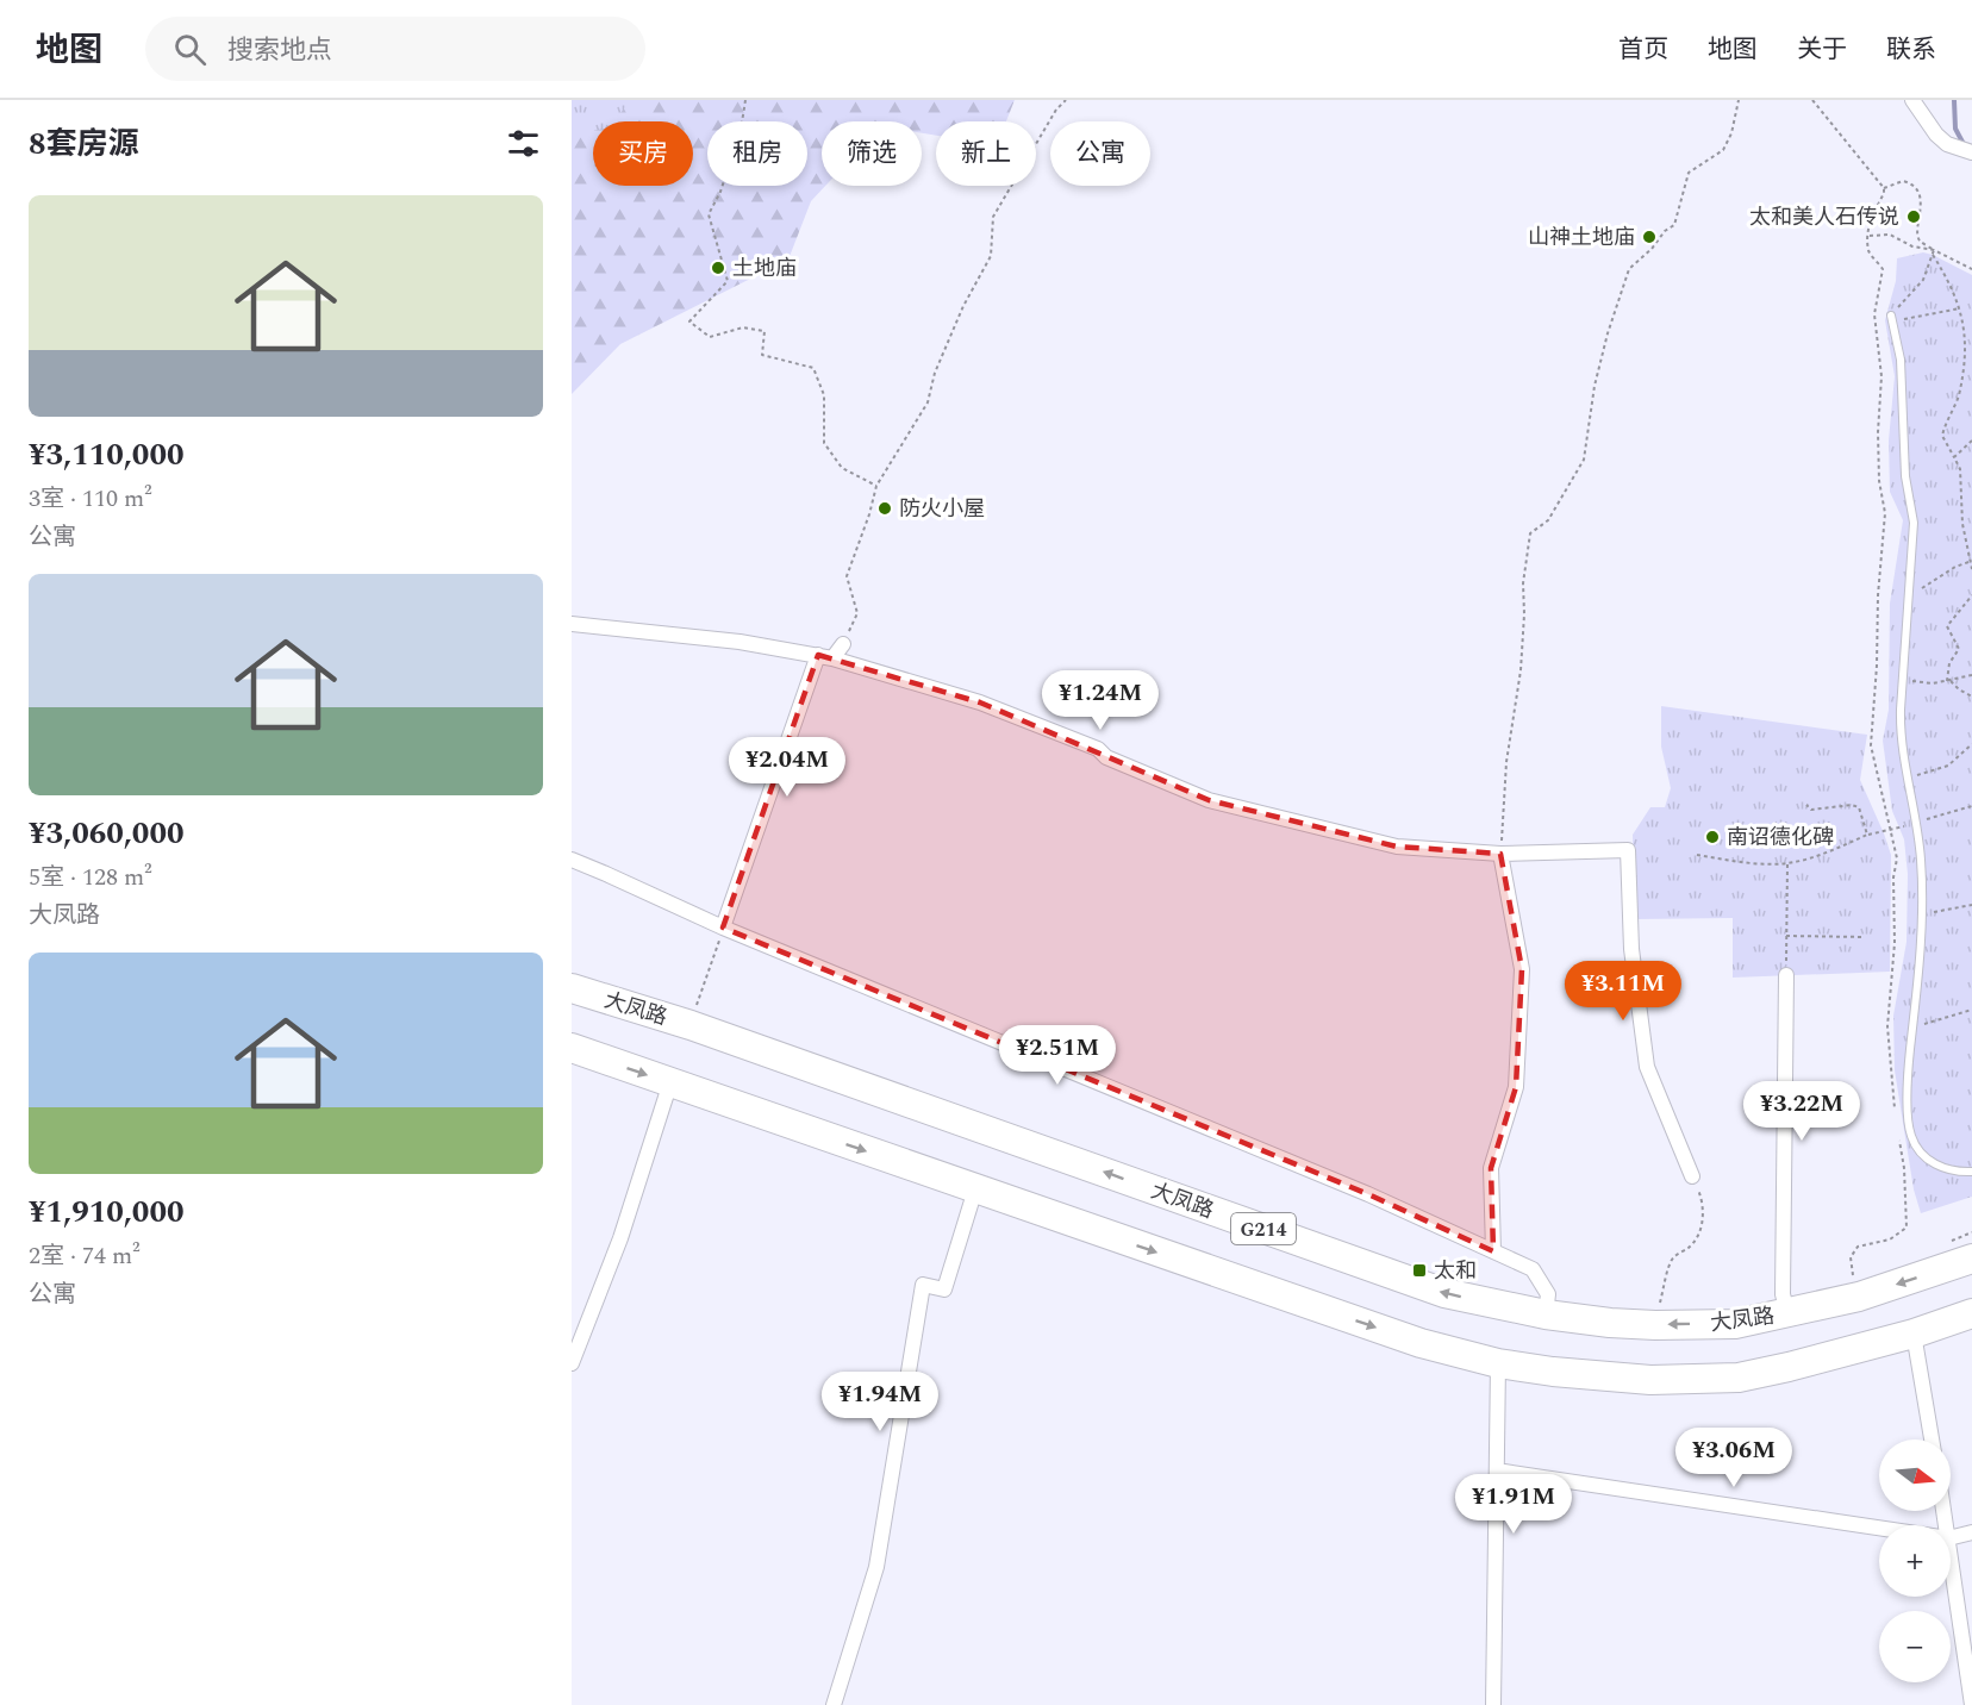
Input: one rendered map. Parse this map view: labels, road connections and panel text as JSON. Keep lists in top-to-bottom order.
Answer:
{
  "streets": {
    "highway": ["大凤路", "G214"]
  },
  "places": {
    "other": [
      "太和美人石传说",
      "山神土地庙",
      "土地庙",
      "防火小屋",
      "南诏德化碑"
    ],
    "transit": ["太和"]
  },
  "north": "right",
  "page": {
    "header": "地图",
    "search": "搜索地点",
    "nav": [
      "首页",
      "地图",
      "关于",
      "联系"
    ],
    "heading": "8套房源",
    "chip": [
      "买房",
      "租房",
      "筛选",
      "新上",
      "公寓"
    ],
    "list": [
      {
        "name": "¥3,110,000",
        "note": "3室 · 110 m² · 公寓"
      },
      {
        "name": "¥3,060,000",
        "note": "5室 · 128 m² · 大凤路"
      },
      {
        "name": "¥1,910,000",
        "note": "2室 · 74 m² · 公寓"
      }
    ],
    "price": [
      "¥1.24M",
      "¥2.04M",
      "¥3.11M",
      "¥2.51M",
      "¥3.22M",
      "¥1.94M",
      "¥3.06M",
      "¥1.91M"
    ],
    "map_buttons": ["+", "−"]
  }
}
